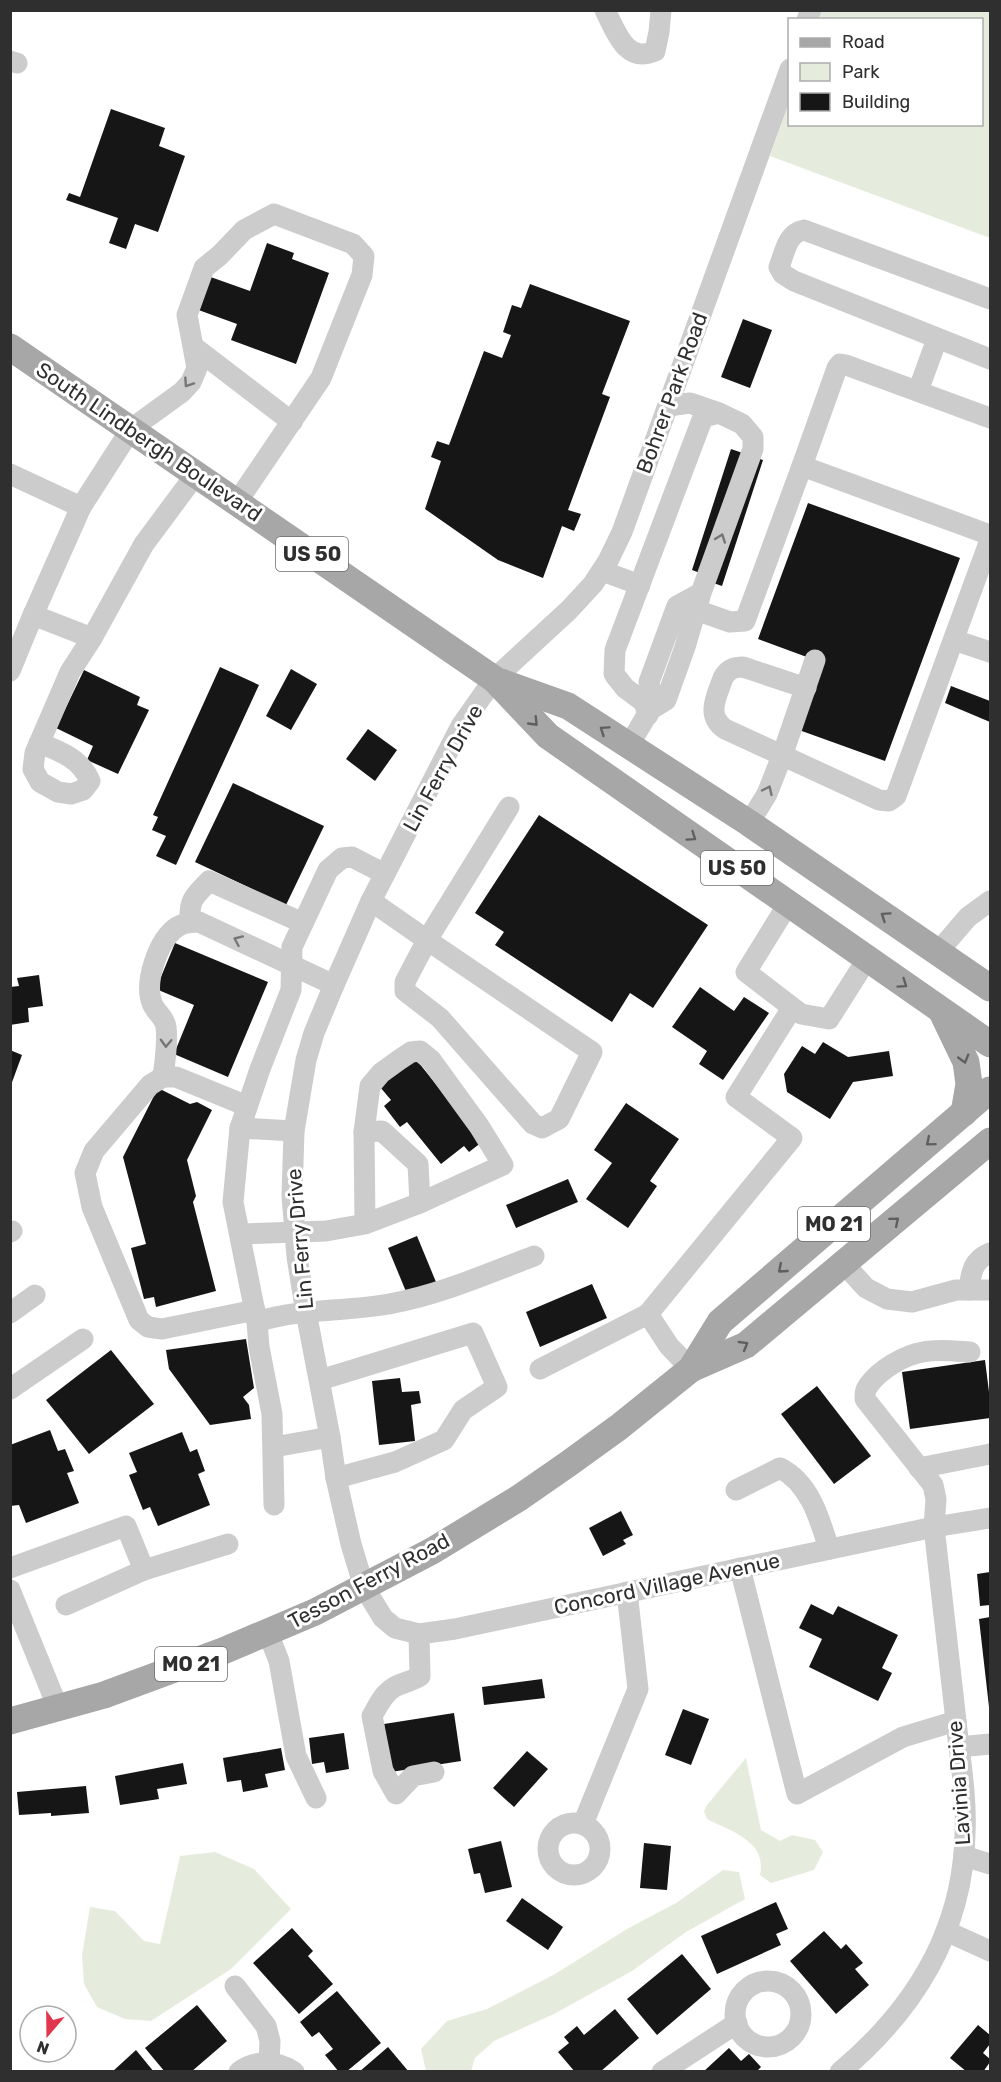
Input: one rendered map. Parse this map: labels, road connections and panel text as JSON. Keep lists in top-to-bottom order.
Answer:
{
  "streets": {
    "main road": [
      "South Lindbergh Boulevard",
      "US 50",
      "MO 21",
      "Tesson Ferry Road"
    ],
    "street": [
      "Bohrer Park Road",
      "Lin Ferry Drive",
      "Concord Village Avenue",
      "Lavinia Drive"
    ]
  },
  "crossings": [
    ["Bohrer Park Road", "South Lindbergh Boulevard"],
    ["Bohrer Park Road", "Lin Ferry Drive"],
    ["South Lindbergh Boulevard", "Lin Ferry Drive"],
    ["Lin Ferry Drive", "Tesson Ferry Road"],
    ["Lin Ferry Drive", "Concord Village Avenue"],
    ["Tesson Ferry Road", "Concord Village Avenue"],
    ["Concord Village Avenue", "Lavinia Drive"]
  ],
  "legend": ["Road", "Park", "Building"],
  "north": "bottom"
}
